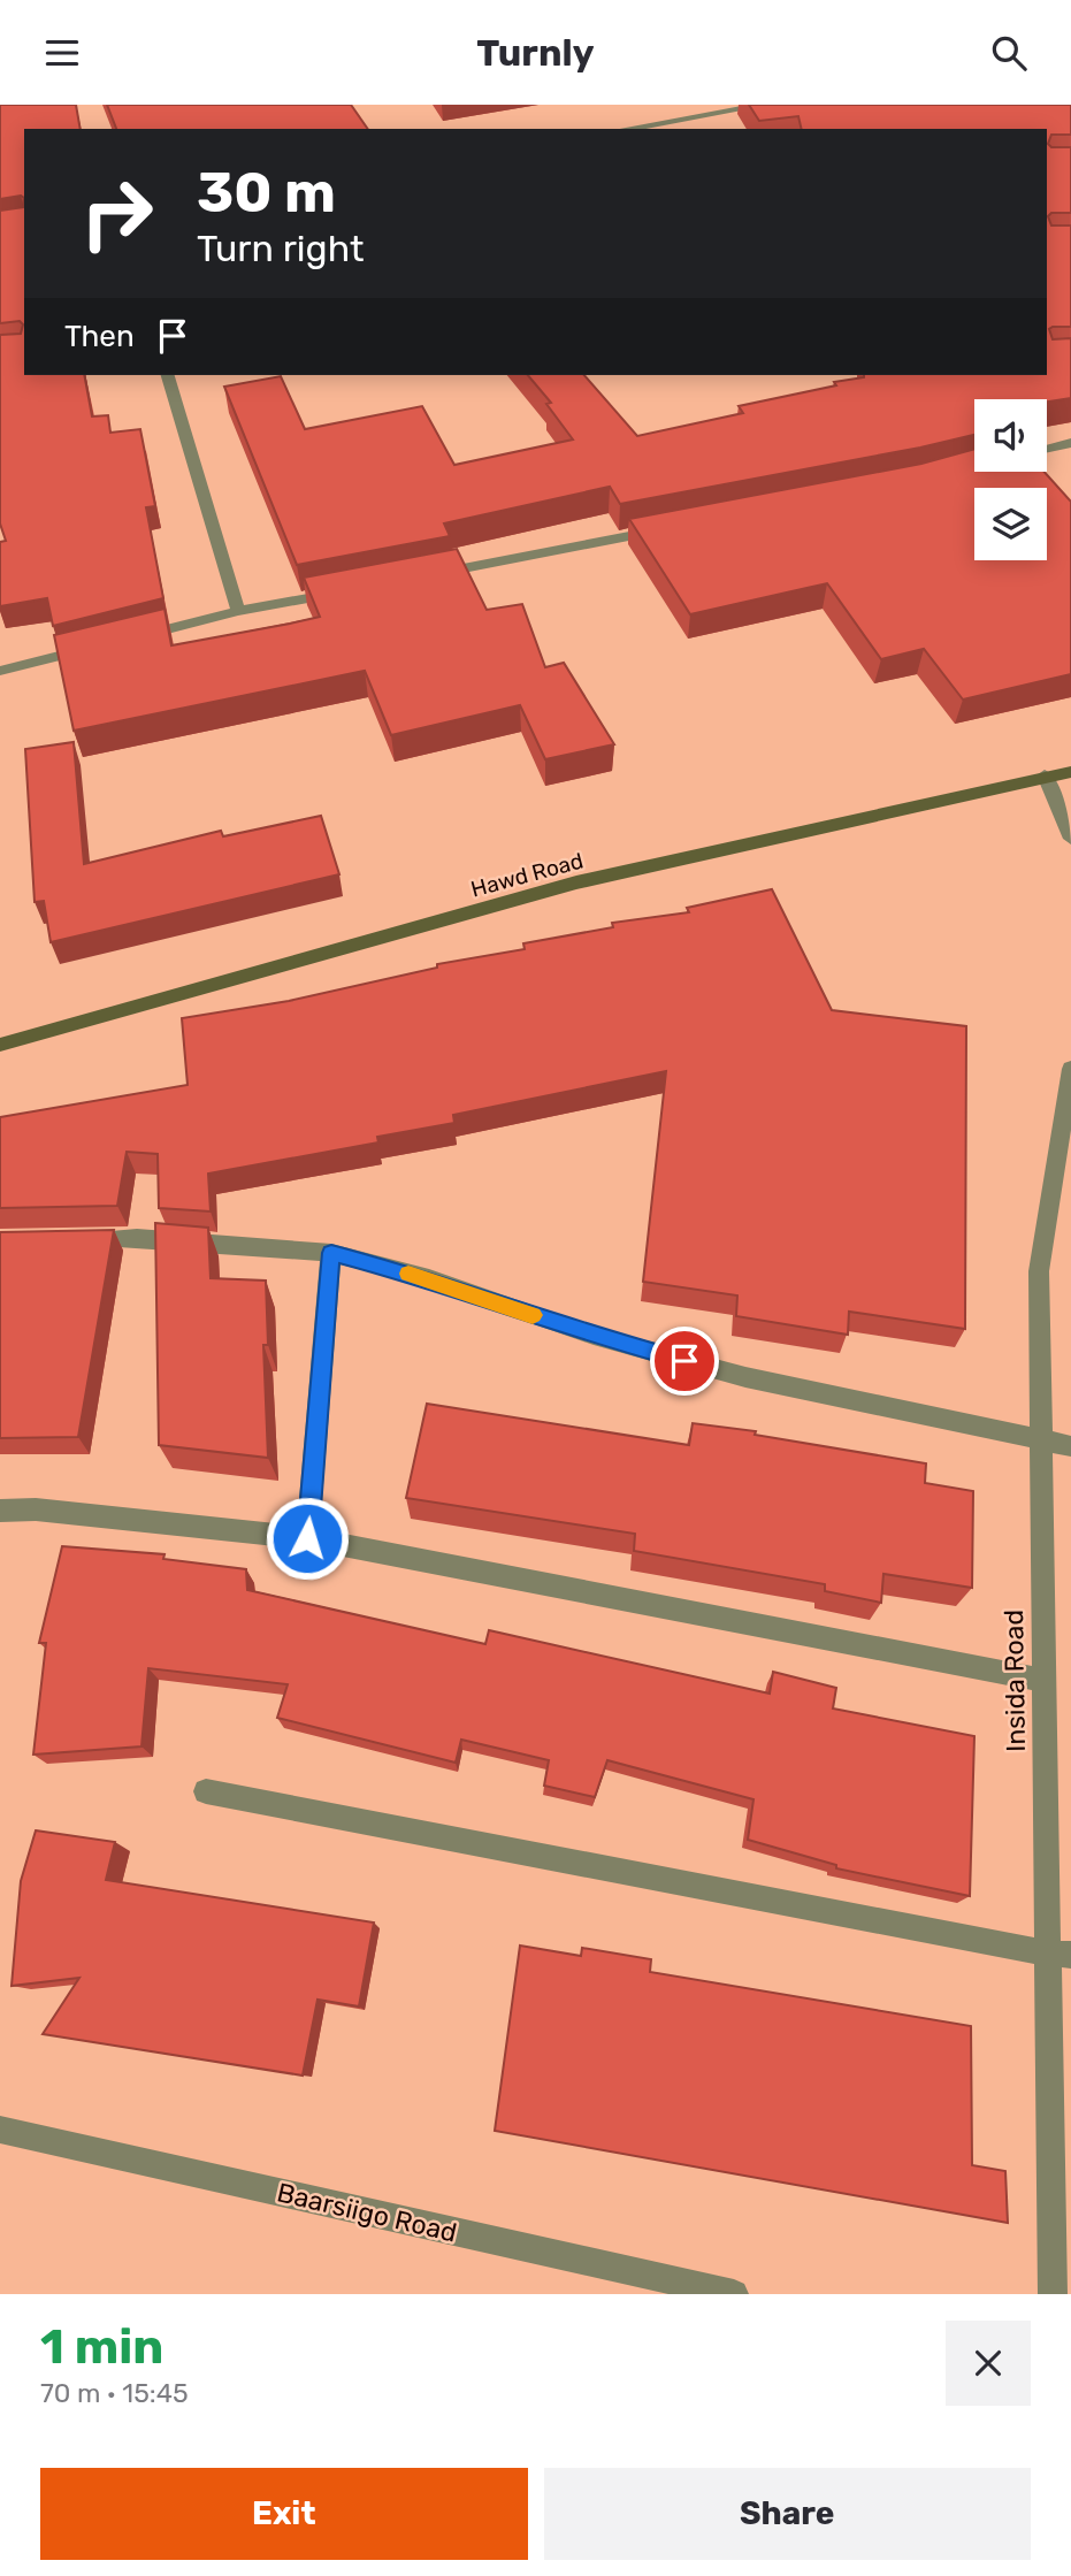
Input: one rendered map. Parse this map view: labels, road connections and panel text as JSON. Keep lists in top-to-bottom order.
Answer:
{
  "streets": {
    "main road": ["Hawd Road"],
    "street": ["Insida Road", "Baarsiigo Road"]
  },
  "page": {
    "header": "Turnly",
    "turn": ["30 m", "Turn right"],
    "then": "Then",
    "heading": ["1 min", "70 m · 15:45"],
    "buttons": ["Exit", "Share"]
  }
}
